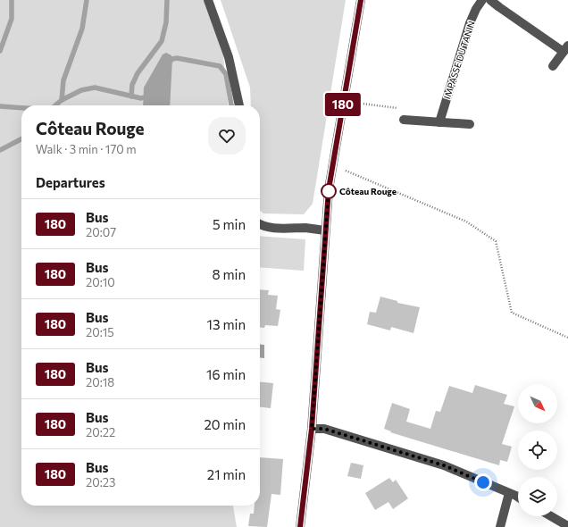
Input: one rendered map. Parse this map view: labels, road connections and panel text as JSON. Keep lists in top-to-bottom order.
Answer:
{
  "streets": {
    "street": ["IMPASSE DU TANIN"]
  },
  "places": ["Côteau Rouge"],
  "lines": ["bus line 180"],
  "north": "bottom right",
  "page": {
    "on_map": "180",
    "heading": [
      ["Côteau Rouge", "Walk · 3 min · 170 m"],
      "Departures"
    ],
    "list": [
      {
        "mark": "180",
        "name": "Bus",
        "note": "20:07",
        "value": "5 min"
      },
      {
        "mark": "180",
        "name": "Bus",
        "note": "20:10",
        "value": "8 min"
      },
      {
        "mark": "180",
        "name": "Bus",
        "note": "20:15",
        "value": "13 min"
      },
      {
        "mark": "180",
        "name": "Bus",
        "note": "20:18",
        "value": "16 min"
      },
      {
        "mark": "180",
        "name": "Bus",
        "note": "20:22",
        "value": "20 min"
      },
      {
        "mark": "180",
        "name": "Bus",
        "note": "20:23",
        "value": "21 min"
      }
    ]
  }
}
